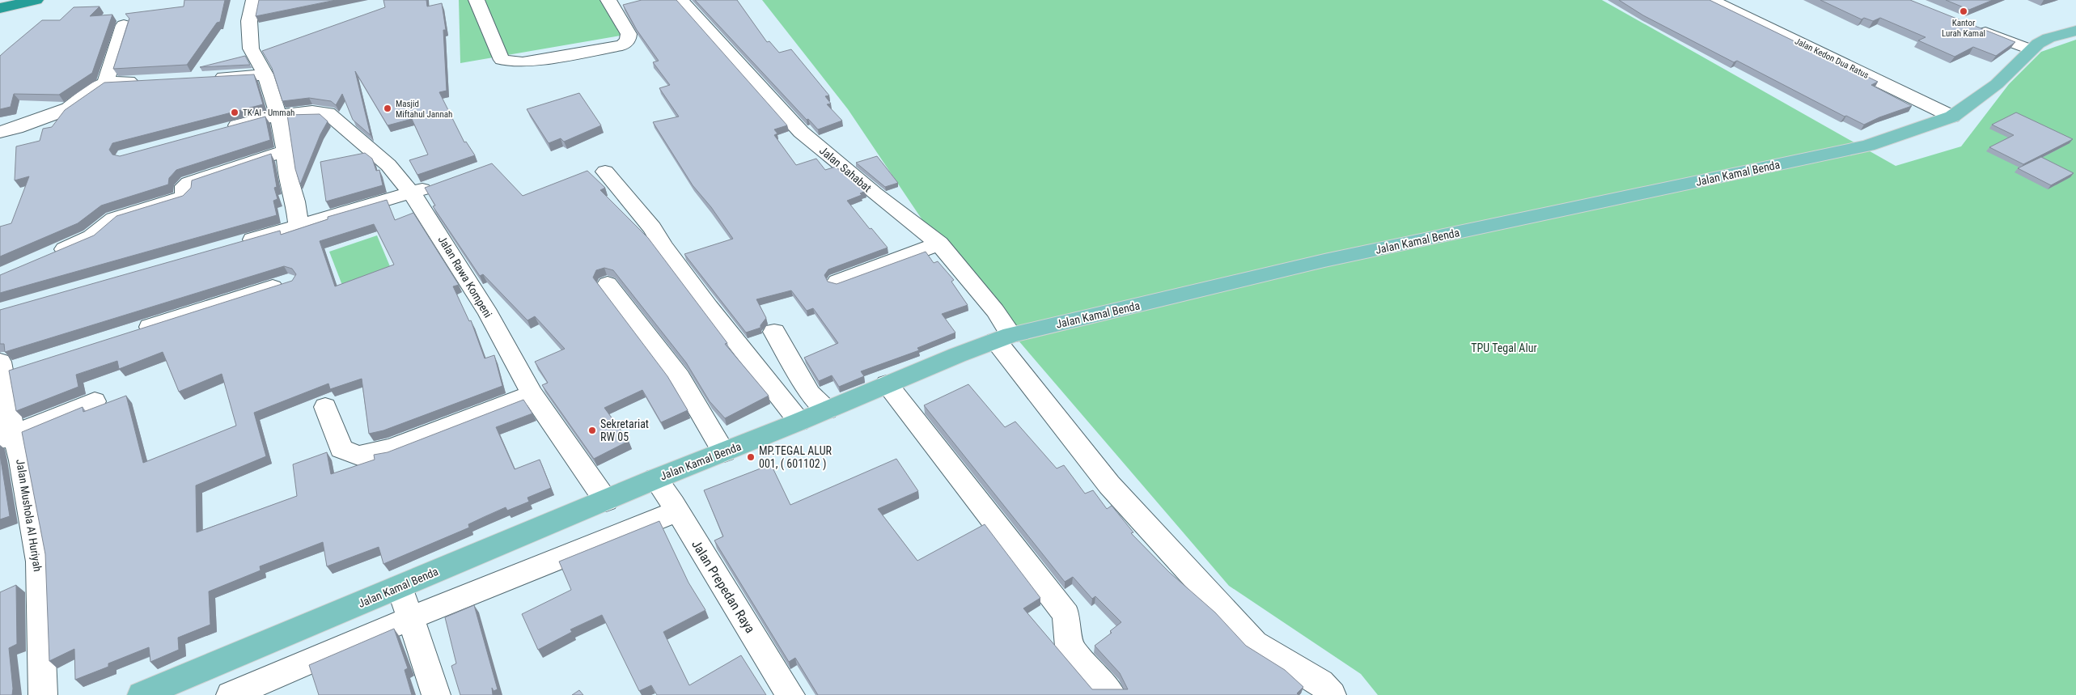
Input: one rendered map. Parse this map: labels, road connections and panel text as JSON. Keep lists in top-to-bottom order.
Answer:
{
  "streets": {
    "main road": ["Jalan Kamal Benda"],
    "street": [
      "Jalan Kedon Dua Ratus",
      "Jalan Sahabat",
      "Jalan Rawa Kompeni",
      "Jalan Mushola Al Huriyah",
      "Jalan Prepedan Raya"
    ]
  },
  "crossings": [
    ["Jalan Kedon Dua Ratus", "Jalan Kamal Benda"],
    ["Jalan Sahabat", "Jalan Kamal Benda"],
    ["Jalan Kamal Benda", "Jalan Rawa Kompeni"],
    ["Jalan Kamal Benda", "Jalan Prepedan Raya"]
  ],
  "parks": ["TPU Tegal Alur"],
  "places": [
    "Kantor Lurah Kamal",
    "Masjid Miftahul Jannah",
    "TK Al - Ummah",
    "Sekretariat RW 05",
    "MP.TEGAL ALUR 001, ( 601102 )"
  ]
}
